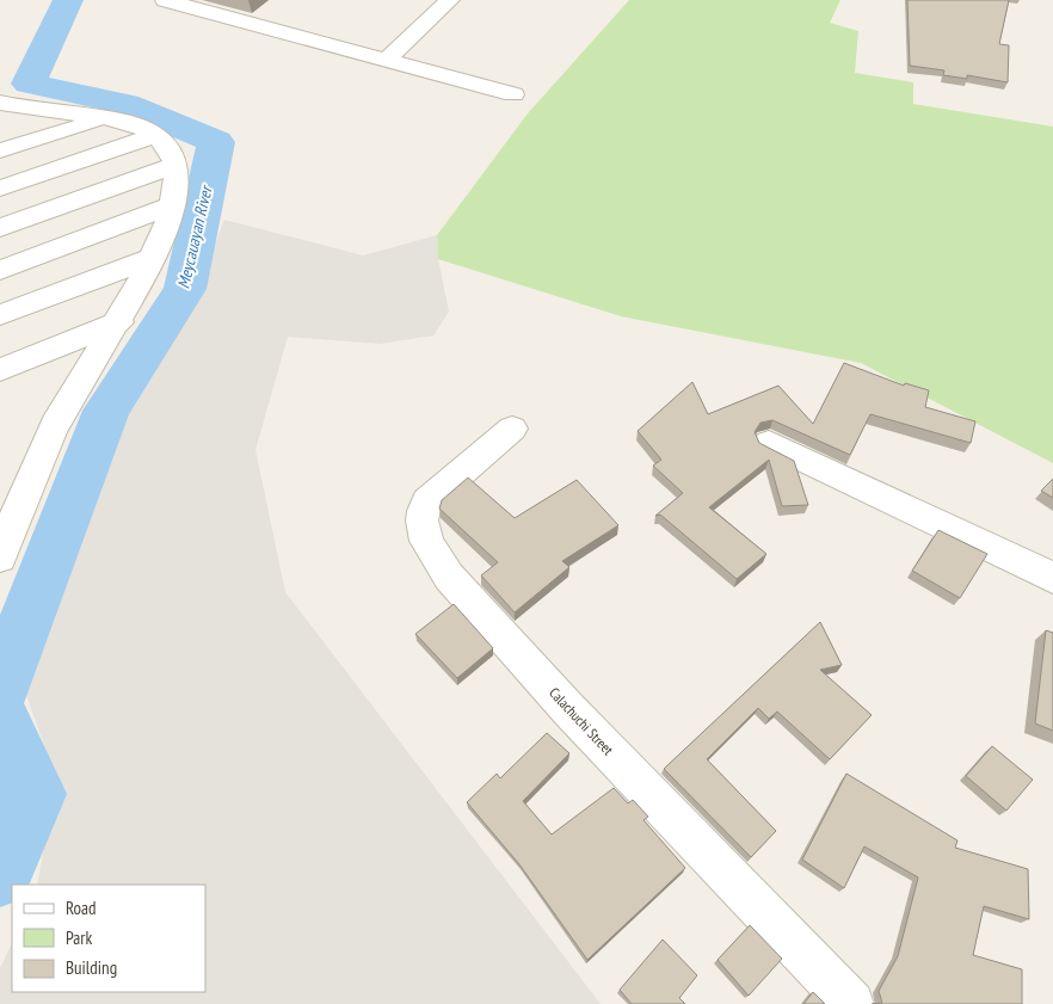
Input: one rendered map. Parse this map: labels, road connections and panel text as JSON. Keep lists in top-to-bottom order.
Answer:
{
  "streets": {
    "street": ["Calachuchi Street"]
  },
  "water": ["Meycauayan River"],
  "legend": ["Road", "Park", "Building"]
}
